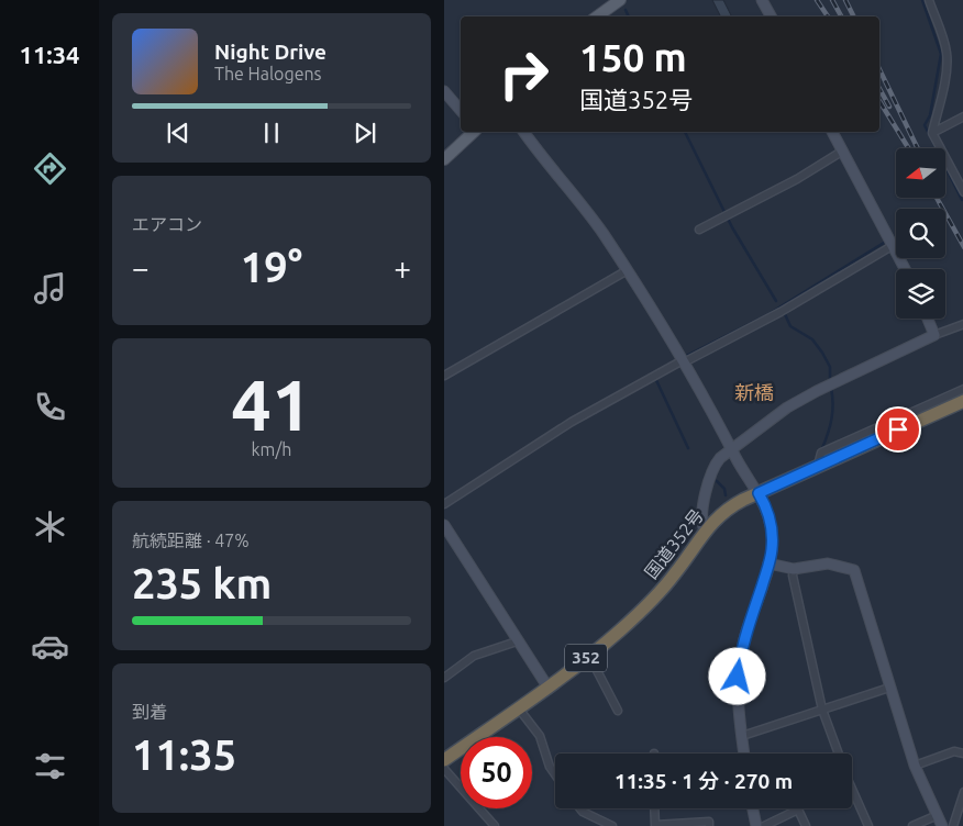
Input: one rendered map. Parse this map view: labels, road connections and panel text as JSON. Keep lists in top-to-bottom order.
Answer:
{
  "streets": {
    "highway": ["国道352号", "352"]
  },
  "districts": ["新橋"],
  "north": "left",
  "page": {
    "tabs": "11:34",
    "turn": ["150 m", "国道352号"],
    "song": ["Night Drive", "The Halogens"],
    "tile": [
      "エアコン",
      ["41", "km/h"],
      ["航続距離 · 47%", "235 km"],
      ["到着", "11:35"]
    ],
    "heat": ["−", "19°", "+"],
    "limit": "50",
    "trip": "11:35 · 1 分 · 270 m"
  }
}
